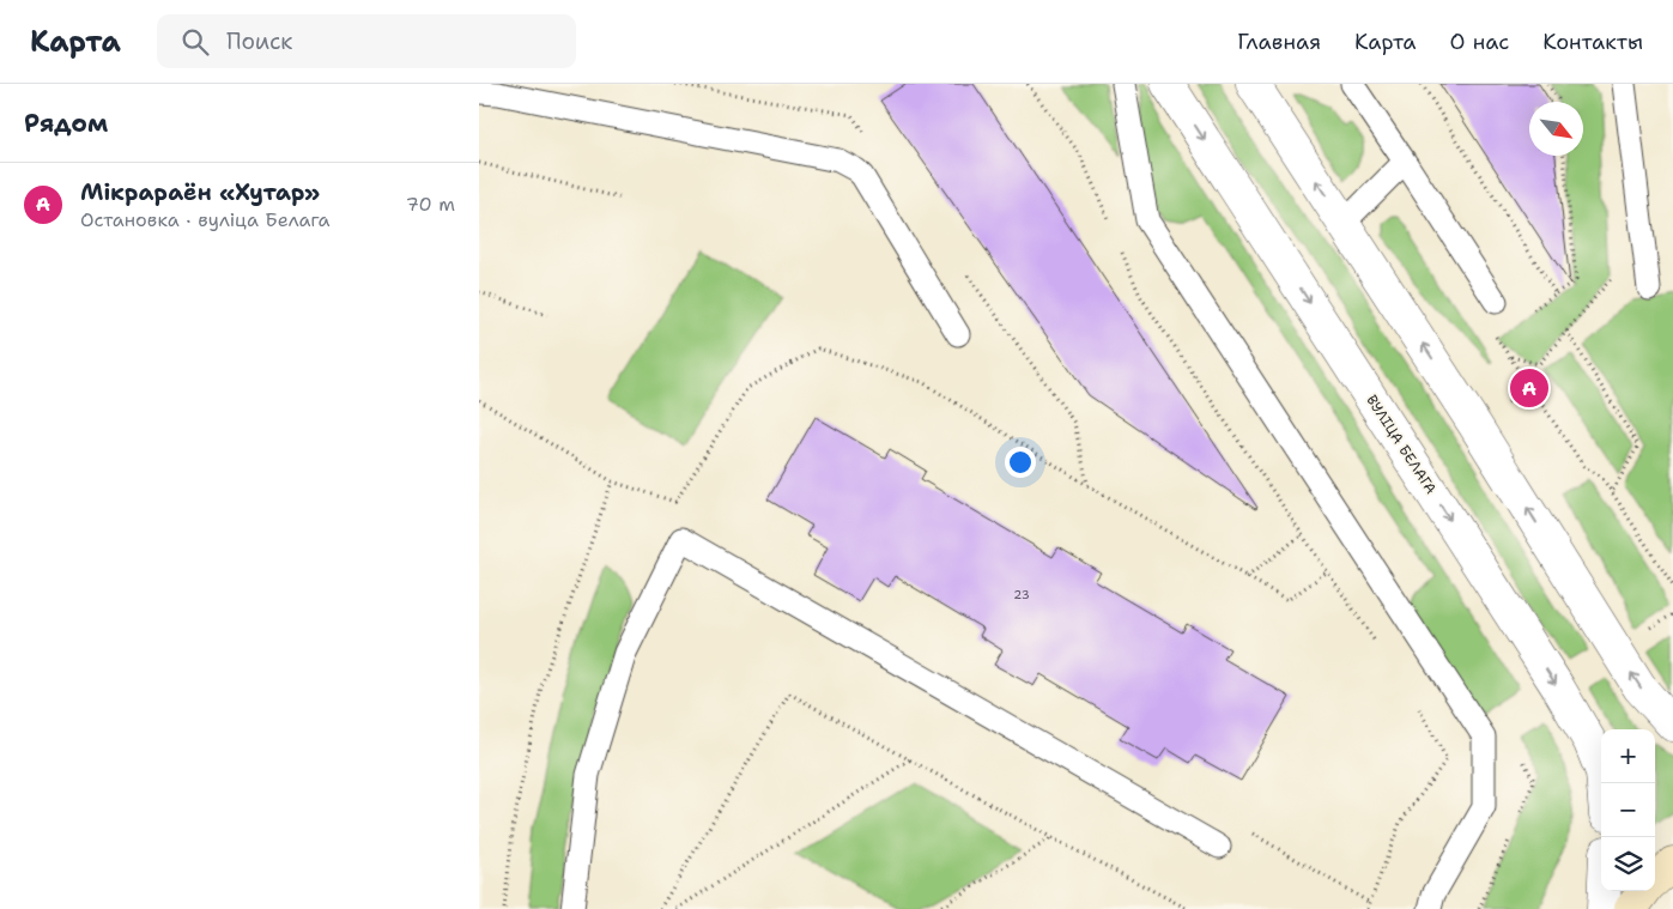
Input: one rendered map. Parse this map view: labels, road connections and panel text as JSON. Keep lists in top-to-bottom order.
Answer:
{
  "streets": {
    "street": ["ВУЛІЦА БЕЛАГА"]
  },
  "house_numbers": ["23"],
  "north": "bottom right",
  "page": {
    "header": "Карта",
    "search": "Поиск",
    "nav": [
      "Главная",
      "Карта",
      "О нас",
      "Контакты"
    ],
    "heading": "Рядом",
    "list": [
      {
        "mark": "A",
        "name": "Мікрараён «Хутар»",
        "note": "Остановка · вуліца Белага",
        "value": "70 m"
      }
    ],
    "pins": "A",
    "map_buttons": ["+", "−"]
  }
}
